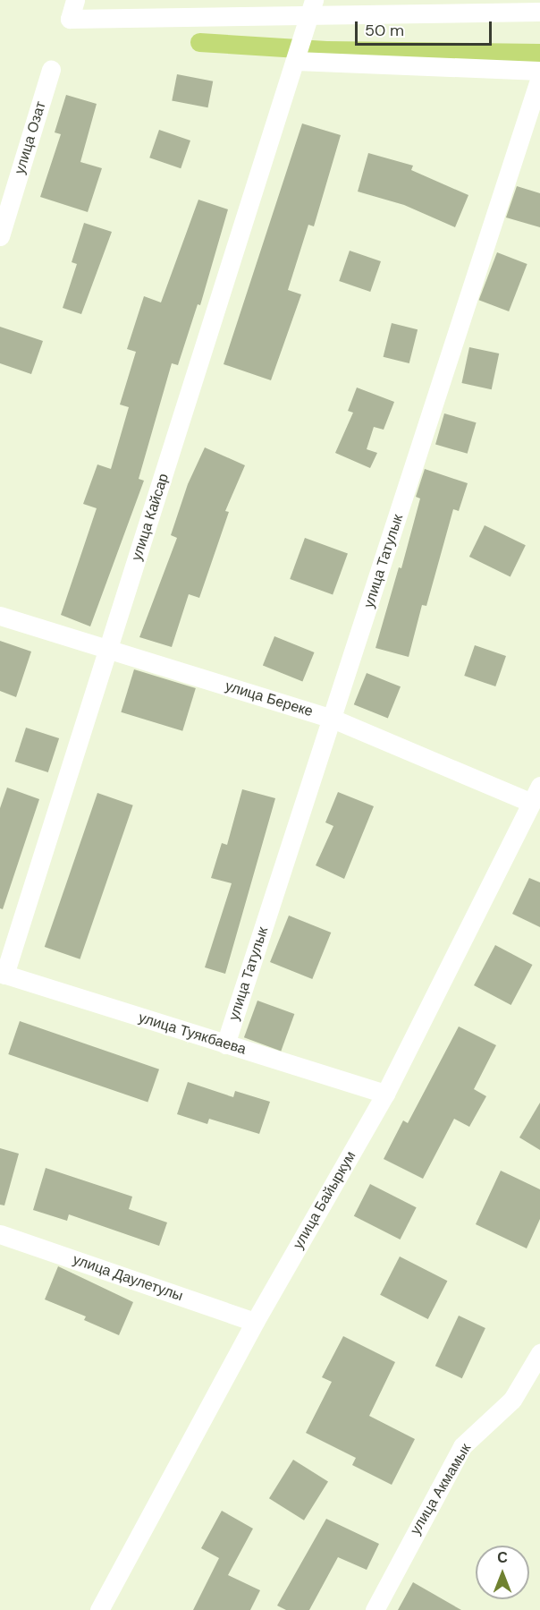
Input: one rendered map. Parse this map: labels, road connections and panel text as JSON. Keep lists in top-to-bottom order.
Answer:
{
  "streets": {
    "street": [
      "улица Озат",
      "улица Кайсар",
      "улица Татулык",
      "улица Береке",
      "улица Туякбаева",
      "улица Байыркум",
      "улица Даулетулы",
      "улица Акмамык"
    ]
  },
  "crossings": [
    ["улица Кайсар", "улица Береке"],
    ["улица Кайсар", "улица Туякбаева"],
    ["улица Татулык", "улица Береке"],
    ["улица Татулык", "улица Туякбаева"],
    ["улица Береке", "улица Байыркум"],
    ["улица Туякбаева", "улица Байыркум"],
    ["улица Байыркум", "улица Даулетулы"]
  ],
  "scale_bar": "50 m",
  "north": "top"
}
